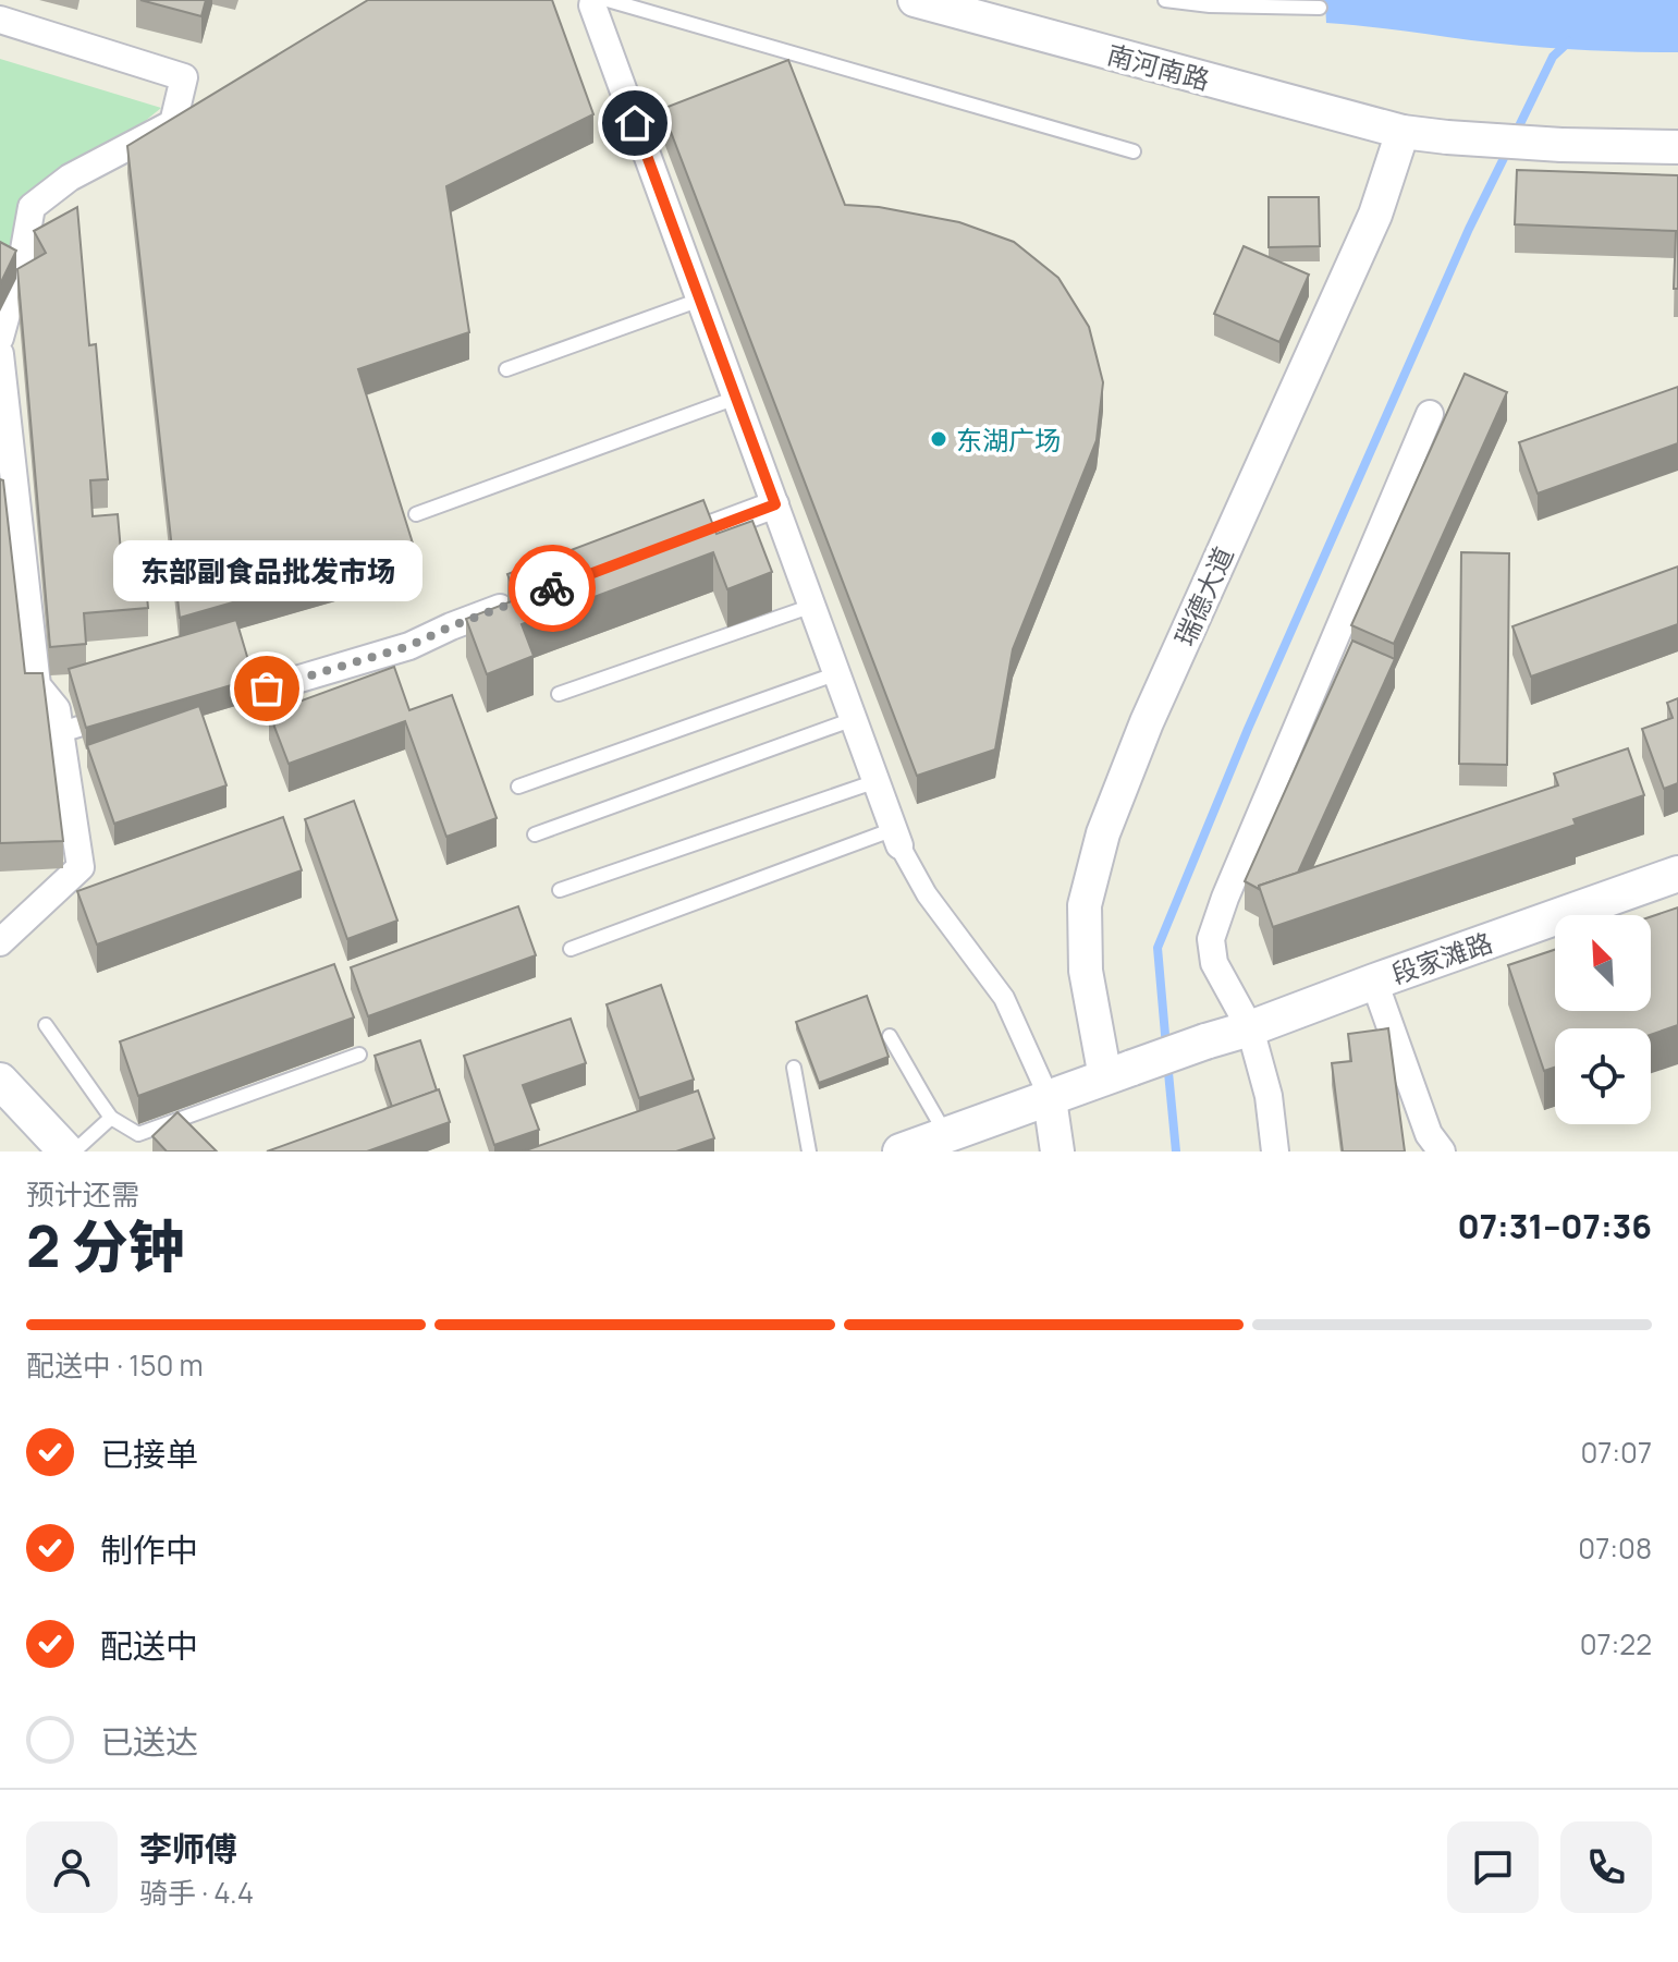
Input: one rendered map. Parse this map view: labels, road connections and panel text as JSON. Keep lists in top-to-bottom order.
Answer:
{
  "streets": {
    "main road": ["段家滩路"],
    "street": ["南河南路", "瑞德大道"]
  },
  "crossings": [
    ["南河南路", "瑞德大道"],
    ["瑞德大道", "段家滩路"]
  ],
  "places": ["东湖广场", "东部副食品批发市场"],
  "north": "top left",
  "page": {
    "bubble": "东部副食品批发市场",
    "heading": ["2 分钟", "预计还需", "07:31–07:36"],
    "panel": ["李师傅", "骑手 · 4.4"],
    "bar": "配送中 · 150 m",
    "list": [
      ["已接单", "07:07"],
      ["制作中", "07:08"],
      ["配送中", "07:22"],
      "已送达"
    ]
  }
}
